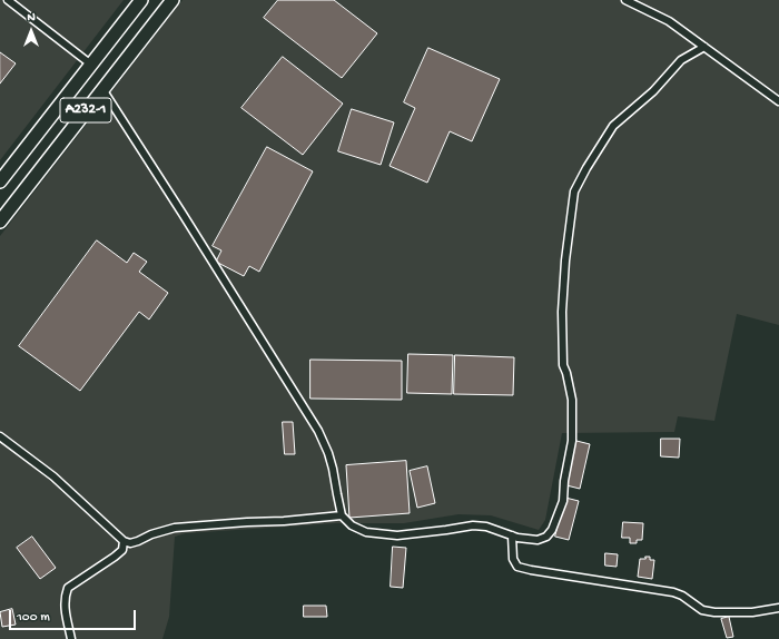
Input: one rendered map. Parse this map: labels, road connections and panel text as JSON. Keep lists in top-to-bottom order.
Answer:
{
  "streets": {
    "highway": ["A232-1"]
  },
  "scale_bar": "100 m",
  "north": "top"
}
